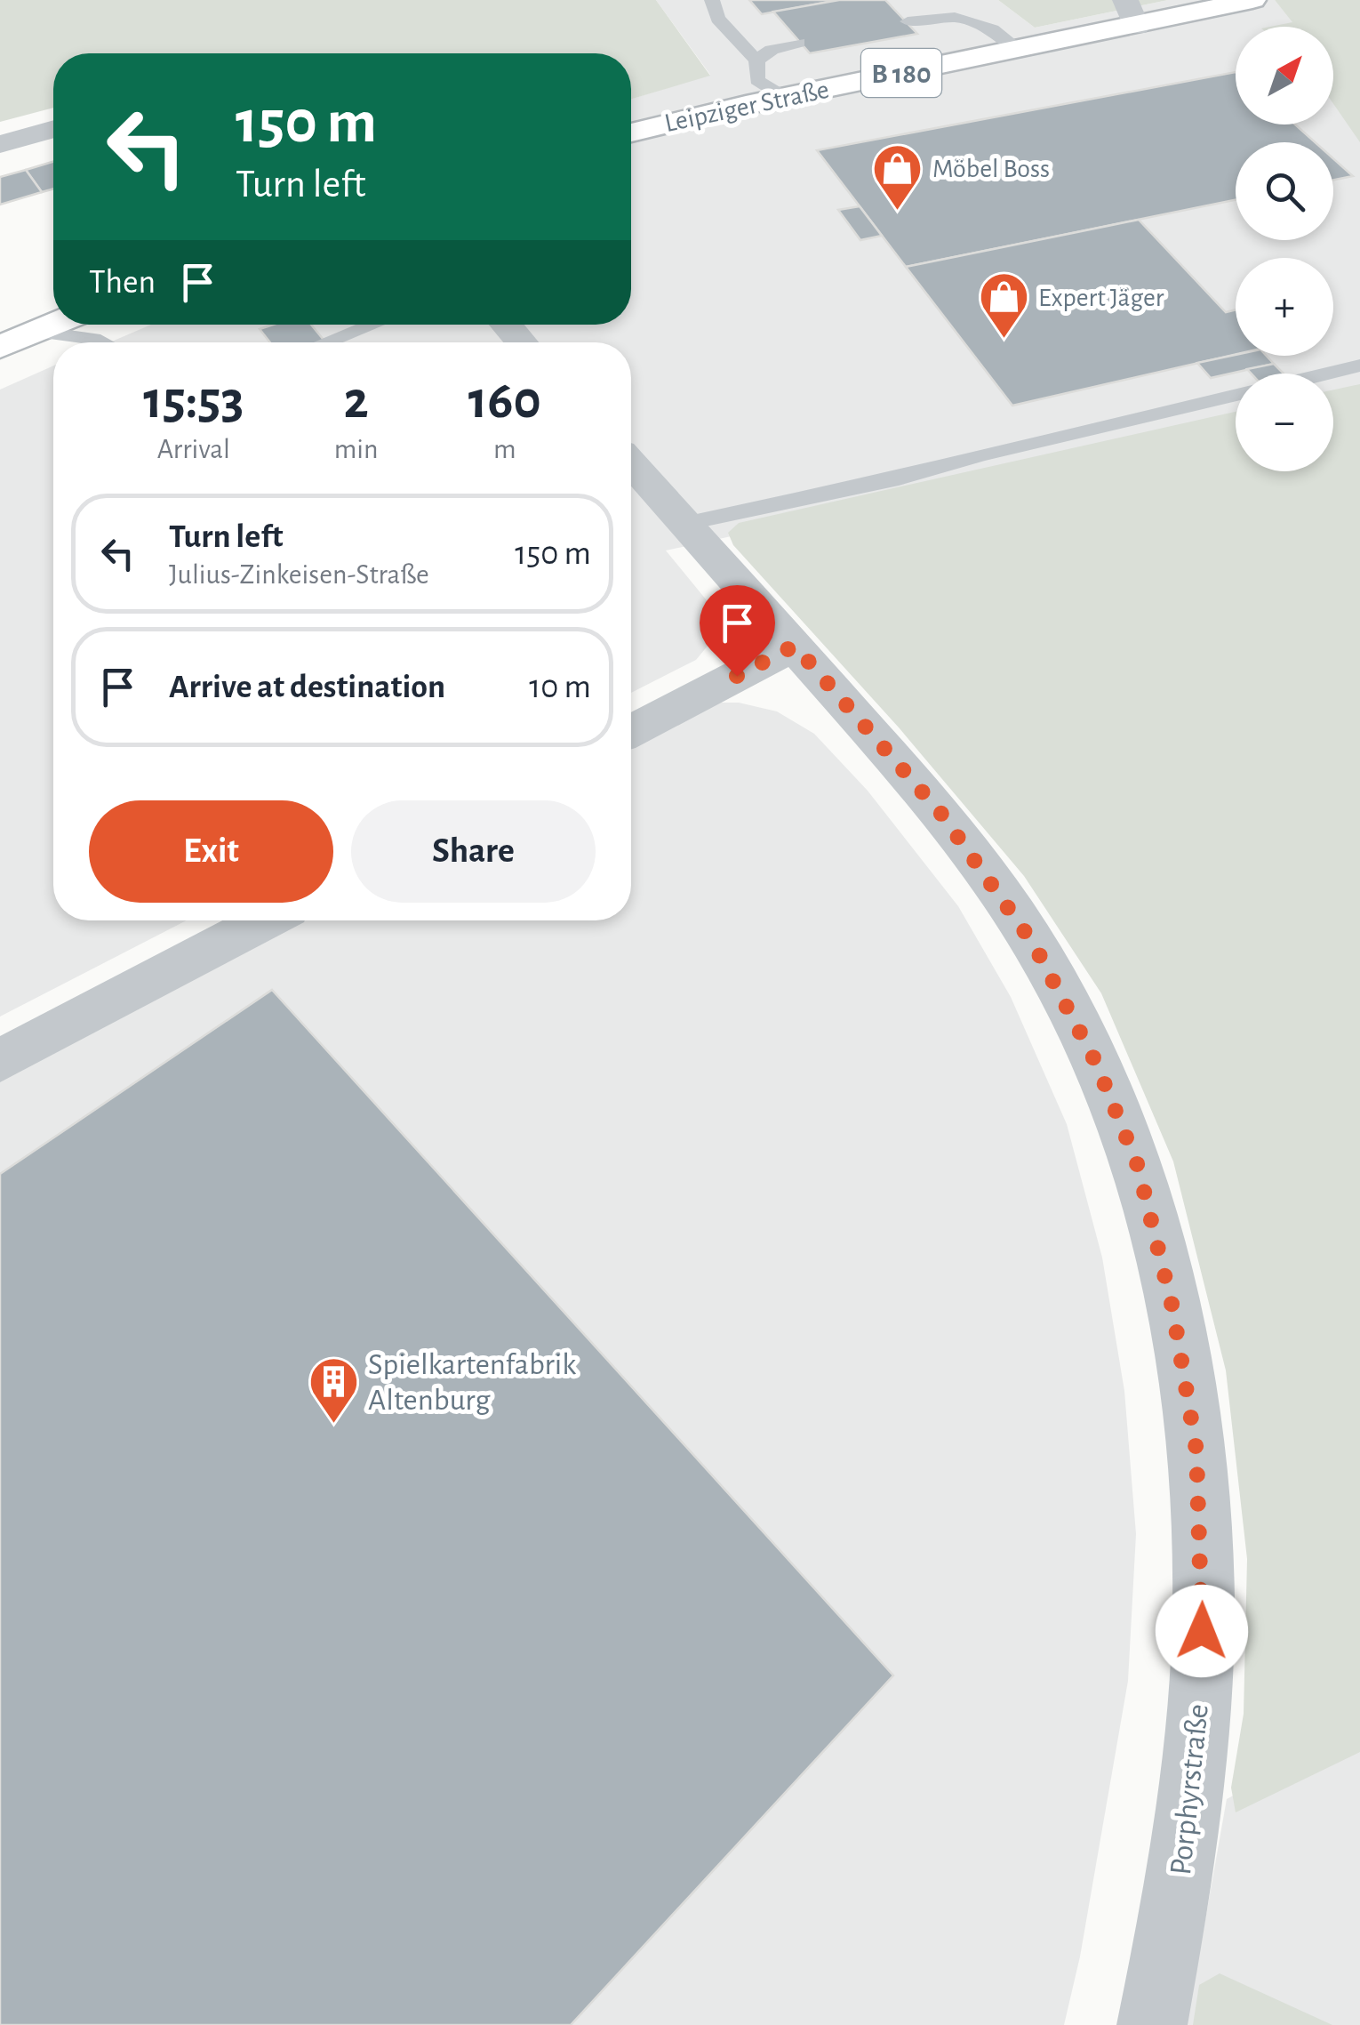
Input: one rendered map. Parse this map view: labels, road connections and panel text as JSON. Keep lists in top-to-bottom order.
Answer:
{
  "streets": {
    "main road": ["B 180", "Leipziger Straße"],
    "street": ["Porphyrstraße"]
  },
  "places": {
    "shop": ["Möbel Boss", "Expert Jäger"],
    "building": ["Spielkartenfabrik Altenburg"]
  },
  "north": "top right",
  "page": {
    "map_buttons": ["+", "−"],
    "turn": ["150 m", "Turn left"],
    "then": "Then",
    "eta": [
      "15:53",
      "Arrival",
      "2",
      "min",
      "160",
      "m"
    ],
    "list": [
      {
        "name": "Turn left",
        "note": "Julius-Zinkeisen-Straße",
        "value": "150 m"
      },
      {
        "name": "Arrive at destination",
        "value": "10 m"
      }
    ],
    "buttons": ["Exit", "Share"]
  }
}
